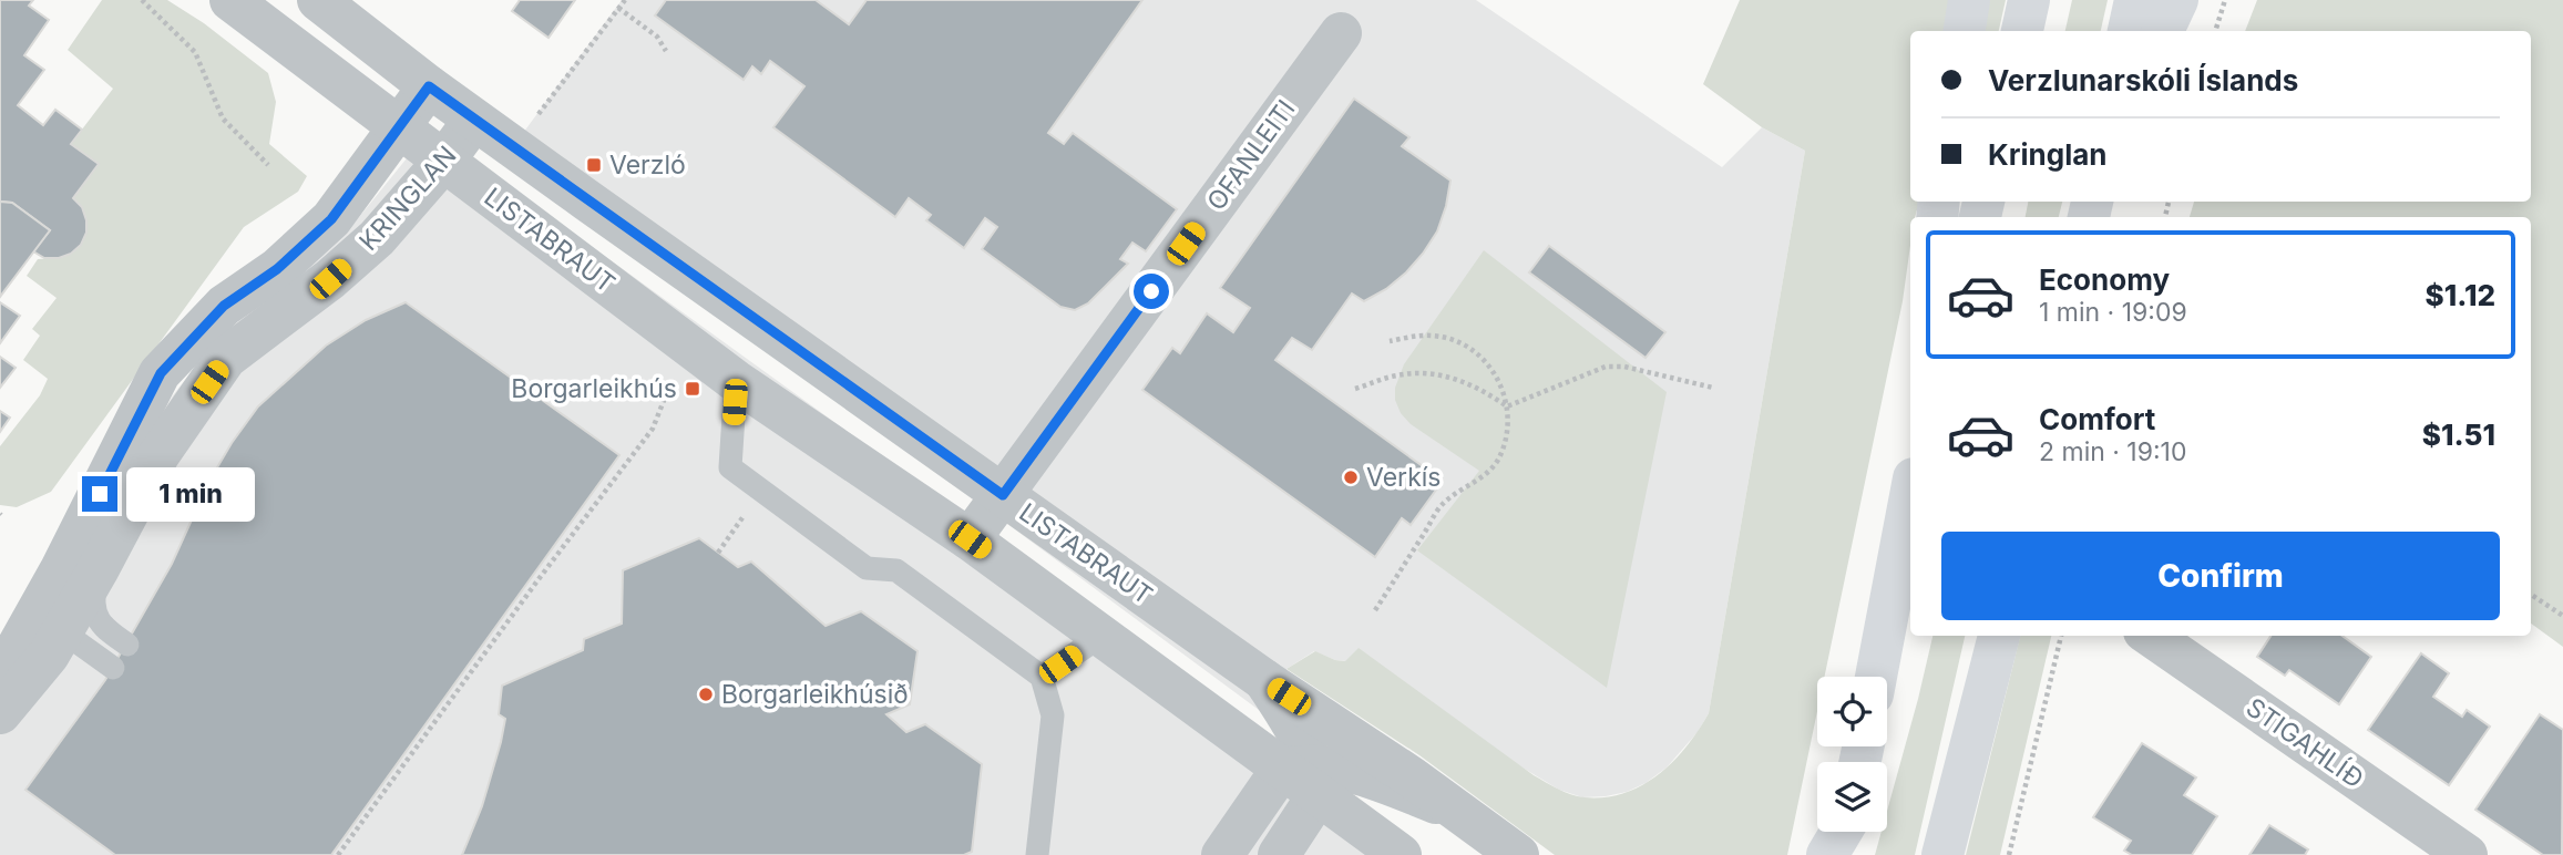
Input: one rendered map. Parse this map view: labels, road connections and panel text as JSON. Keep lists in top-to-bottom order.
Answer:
{
  "streets": {
    "street": [
      "OFANLEITI",
      "KRINGLAN",
      "LISTABRAUT",
      "STIGAHLÍÐ"
    ]
  },
  "crossings": [
    ["OFANLEITI", "LISTABRAUT"],
    ["KRINGLAN", "LISTABRAUT"]
  ],
  "places": {
    "transit": ["Verzló", "Borgarleikhús"],
    "other": ["Verkís", "Borgarleikhúsið"]
  },
  "page": {
    "banner": ["Verzlunarskóli Íslands", "Kringlan"],
    "list": [
      {
        "name": "Economy",
        "note": "1 min · 19:09",
        "value": "$1.12"
      },
      {
        "name": "Comfort",
        "note": "2 min · 19:10",
        "value": "$1.51"
      }
    ],
    "bubble": "1 min",
    "buttons": "Confirm"
  }
}
